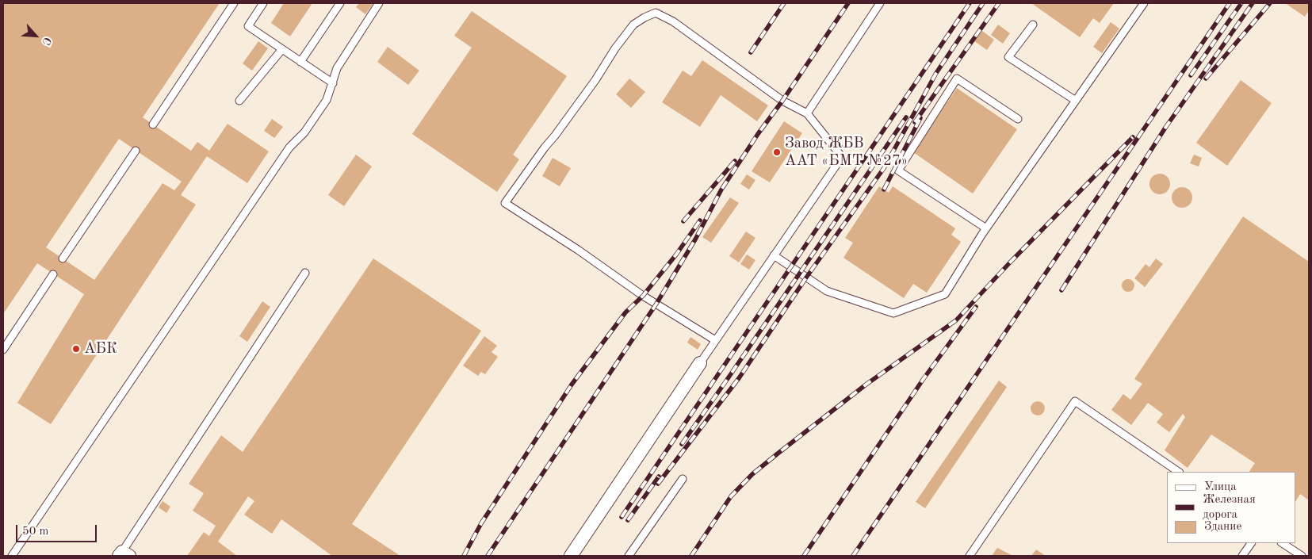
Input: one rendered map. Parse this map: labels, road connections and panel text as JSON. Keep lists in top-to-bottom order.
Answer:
{
  "places": ["Завод ЖБВ ААТ «БМТ №27»", "АБК"],
  "legend": ["Улица", "Железная дорога", "Здание"],
  "scale_bar": "50 m",
  "north": "bottom right"
}
